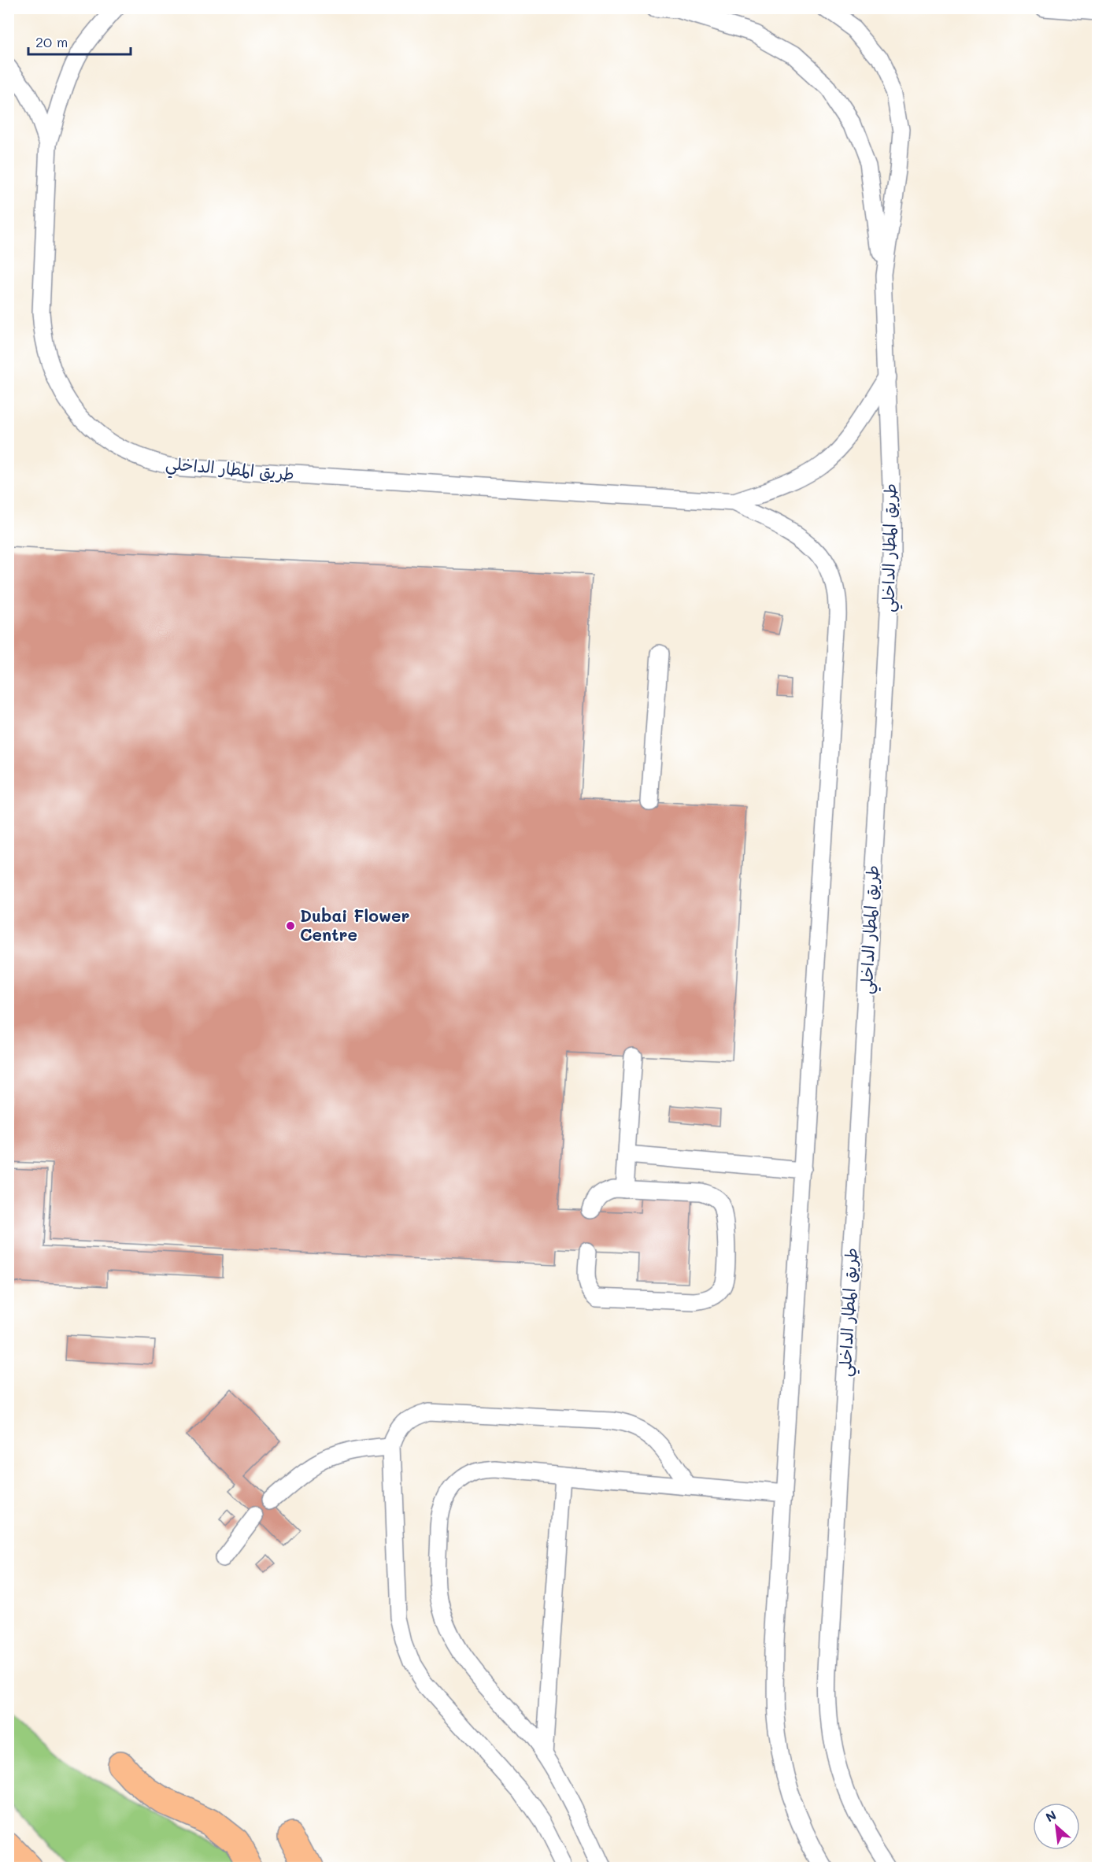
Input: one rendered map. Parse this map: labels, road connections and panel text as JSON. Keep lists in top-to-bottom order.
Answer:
{
  "streets": {
    "lane": ["طريق المطار الداخلي"]
  },
  "places": ["Dubai Flower Centre"],
  "scale_bar": "20 m",
  "north": "top left"
}
